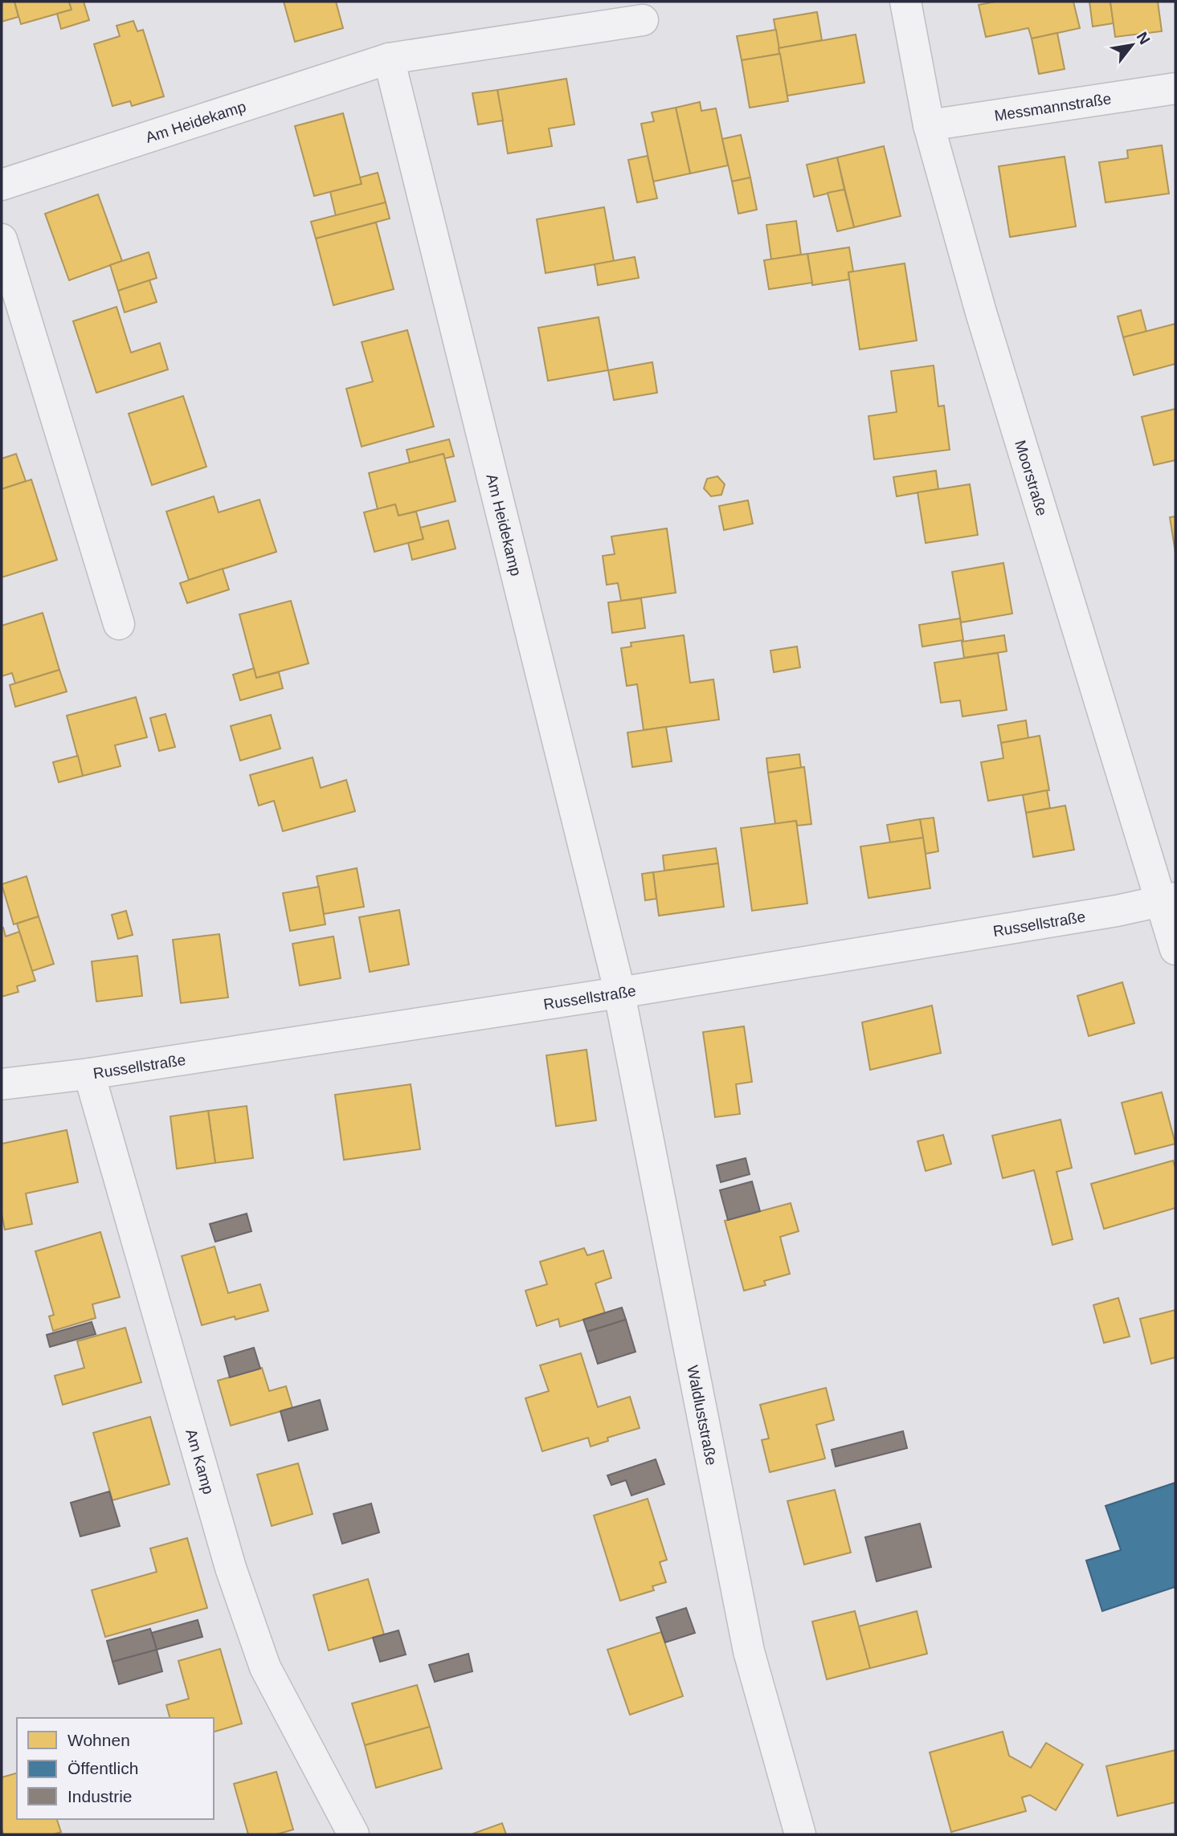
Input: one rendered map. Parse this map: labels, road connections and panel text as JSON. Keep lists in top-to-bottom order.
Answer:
{
  "streets": {
    "street": [
      "Messmannstraße",
      "Am Heidekamp",
      "Moorstraße",
      "Russellstraße",
      "Waldluststraße",
      "Am Kamp"
    ]
  },
  "crossings": [
    ["Messmannstraße", "Moorstraße"],
    ["Am Heidekamp", "Russellstraße"],
    ["Am Heidekamp", "Waldluststraße"],
    ["Moorstraße", "Russellstraße"],
    ["Russellstraße", "Waldluststraße"],
    ["Russellstraße", "Am Kamp"]
  ],
  "legend": ["Wohnen", "Öffentlich", "Industrie"],
  "north": "top right"
}
